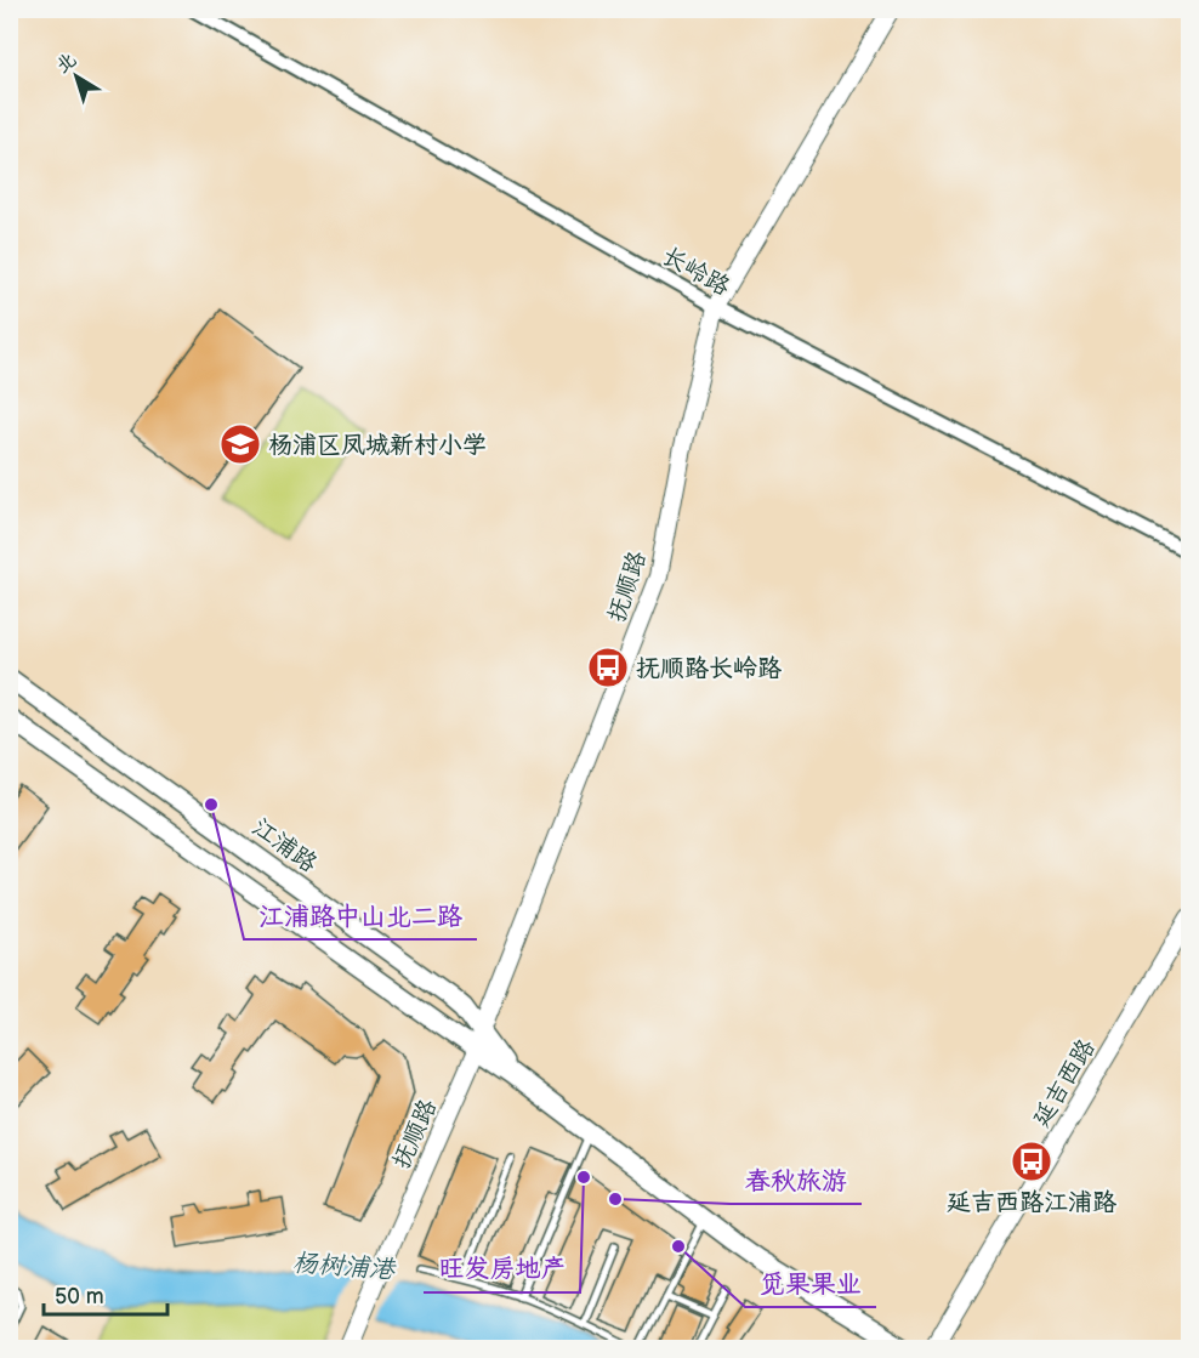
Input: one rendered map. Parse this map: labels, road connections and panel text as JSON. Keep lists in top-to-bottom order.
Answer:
{
  "streets": {
    "main road": ["江浦路"],
    "street": ["长岭路", "抚顺路", "延吉西路"]
  },
  "crossings": [
    ["长岭路", "抚顺路"],
    ["抚顺路", "江浦路"]
  ],
  "water": ["杨树浦港"],
  "places": {
    "school or university": ["杨浦区凤城新村小学"],
    "bus stop": ["抚顺路长岭路", "延吉西路江浦路"],
    "other": [
      "江浦路中山北二路",
      "旺发房地产",
      "春秋旅游",
      "觅果果业"
    ]
  },
  "scale_bar": "50 m",
  "north": "top left"
}
